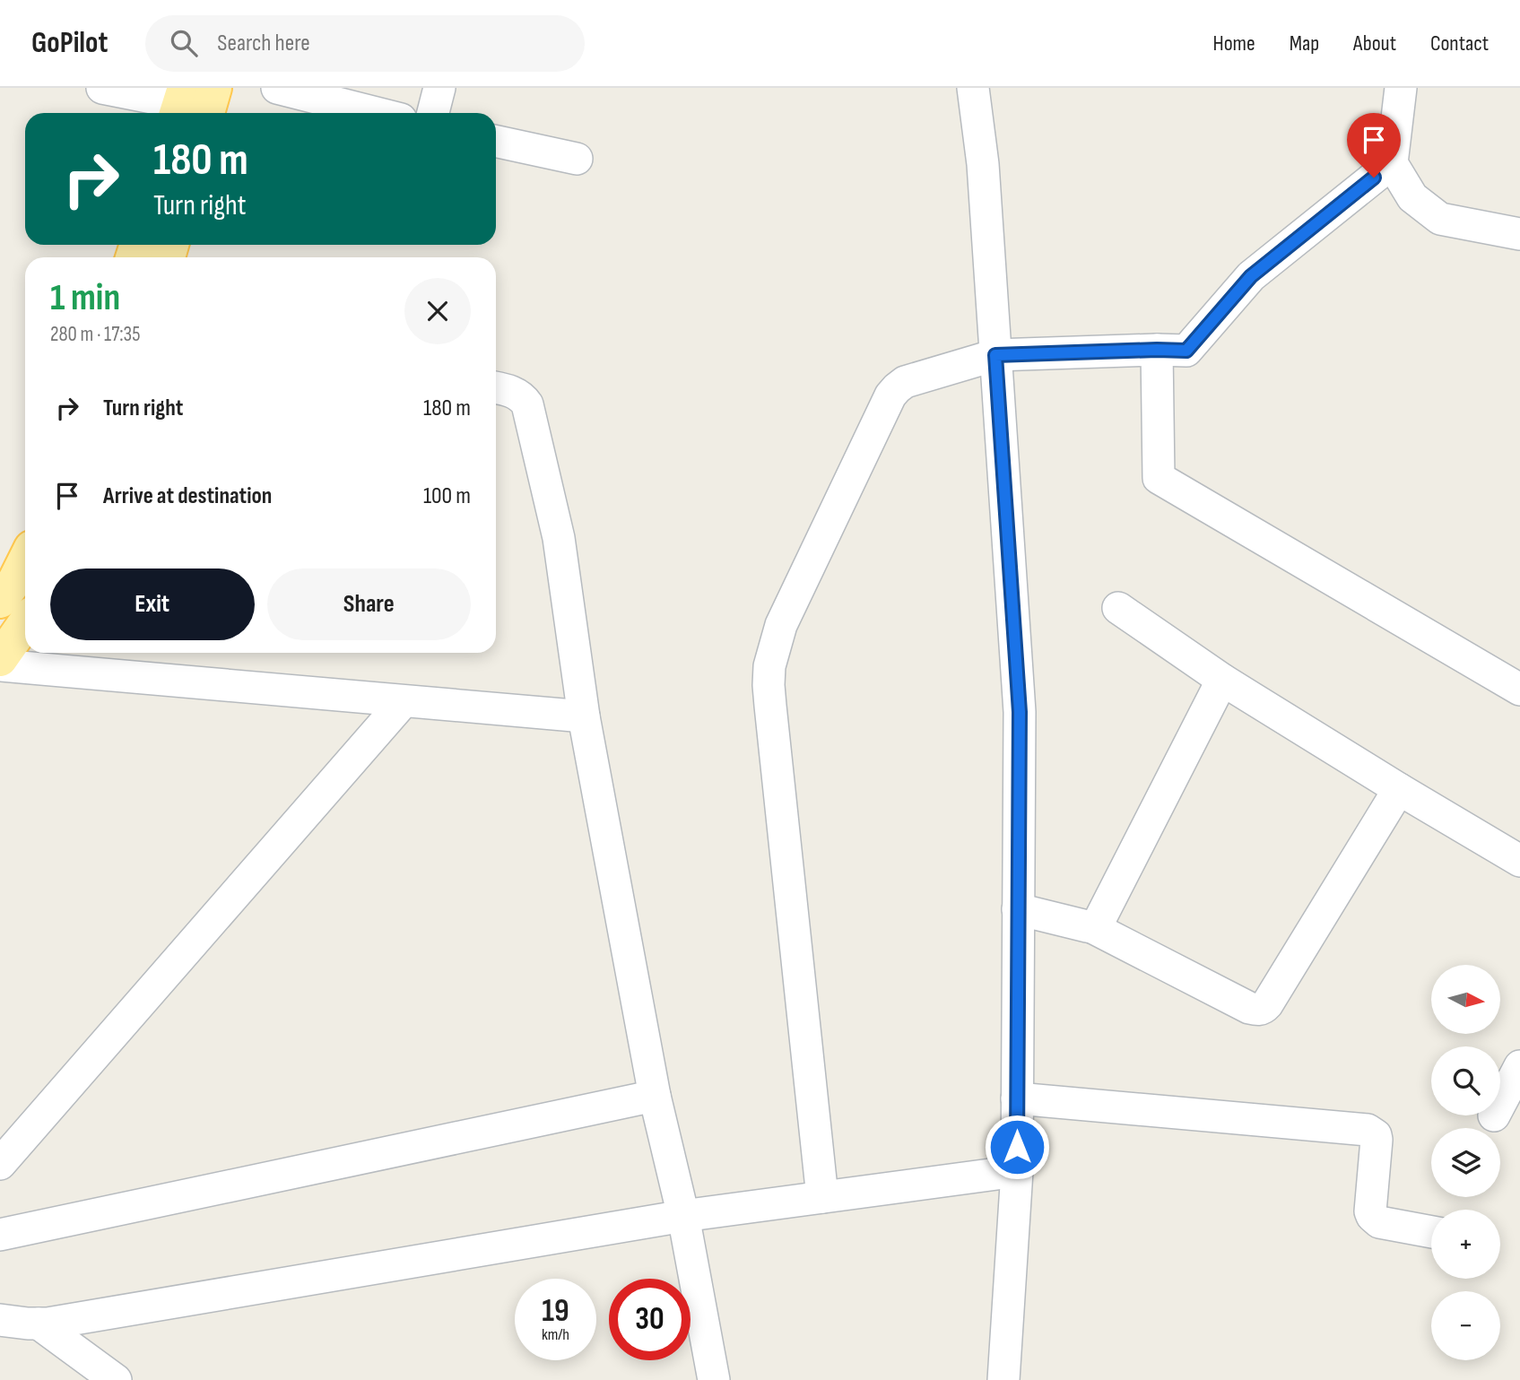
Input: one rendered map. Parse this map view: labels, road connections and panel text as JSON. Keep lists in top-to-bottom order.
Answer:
{
  "north": "right",
  "page": {
    "header": "GoPilot",
    "search": "Search here",
    "nav": [
      "Home",
      "Map",
      "About",
      "Contact"
    ],
    "turn": ["180 m", "Turn right"],
    "heading": ["1 min", "280 m · 17:35"],
    "list": [
      {
        "name": "Turn right",
        "value": "180 m"
      },
      {
        "name": "Arrive at destination",
        "value": "100 m"
      }
    ],
    "buttons": ["Exit", "Share"],
    "map_buttons": ["+", "−"],
    "speed": "19 km/h",
    "limit": "30"
  }
}
